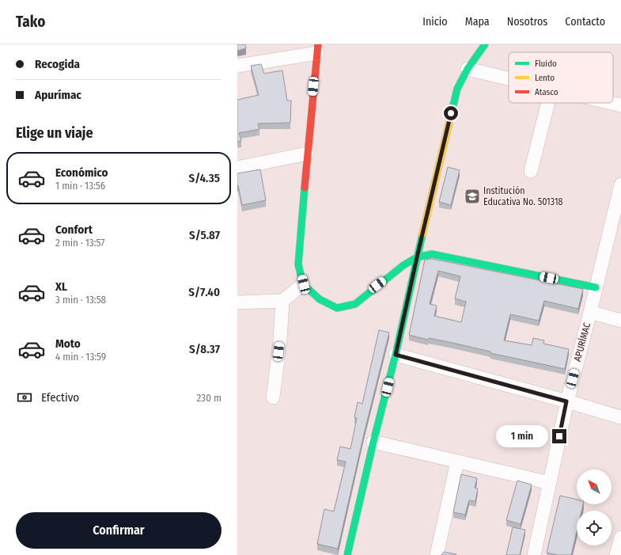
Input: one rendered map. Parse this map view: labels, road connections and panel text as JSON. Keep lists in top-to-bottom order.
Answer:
{
  "streets": {
    "street": ["APURÍMAC"]
  },
  "places": {
    "school or university": ["Institución Educativa No. 501318"]
  },
  "legend": ["Fluido", "Lento", "Atasco"],
  "north": "top left",
  "page": {
    "header": "Tako",
    "nav": [
      "Inicio",
      "Mapa",
      "Nosotros",
      "Contacto"
    ],
    "banner": ["Recogida", "Apurímac"],
    "heading": "Elige un viaje",
    "list": [
      {
        "name": "Económico",
        "note": "1 min · 13:56",
        "value": "S/4.35"
      },
      {
        "name": "Confort",
        "note": "2 min · 13:57",
        "value": "S/5.87"
      },
      {
        "name": "XL",
        "note": "3 min · 13:58",
        "value": "S/7.40"
      },
      {
        "name": "Moto",
        "note": "4 min · 13:59",
        "value": "S/8.37"
      }
    ],
    "pay": ["Efectivo", "230 m"],
    "bubble": "1 min",
    "buttons": "Confirmar"
  }
}
